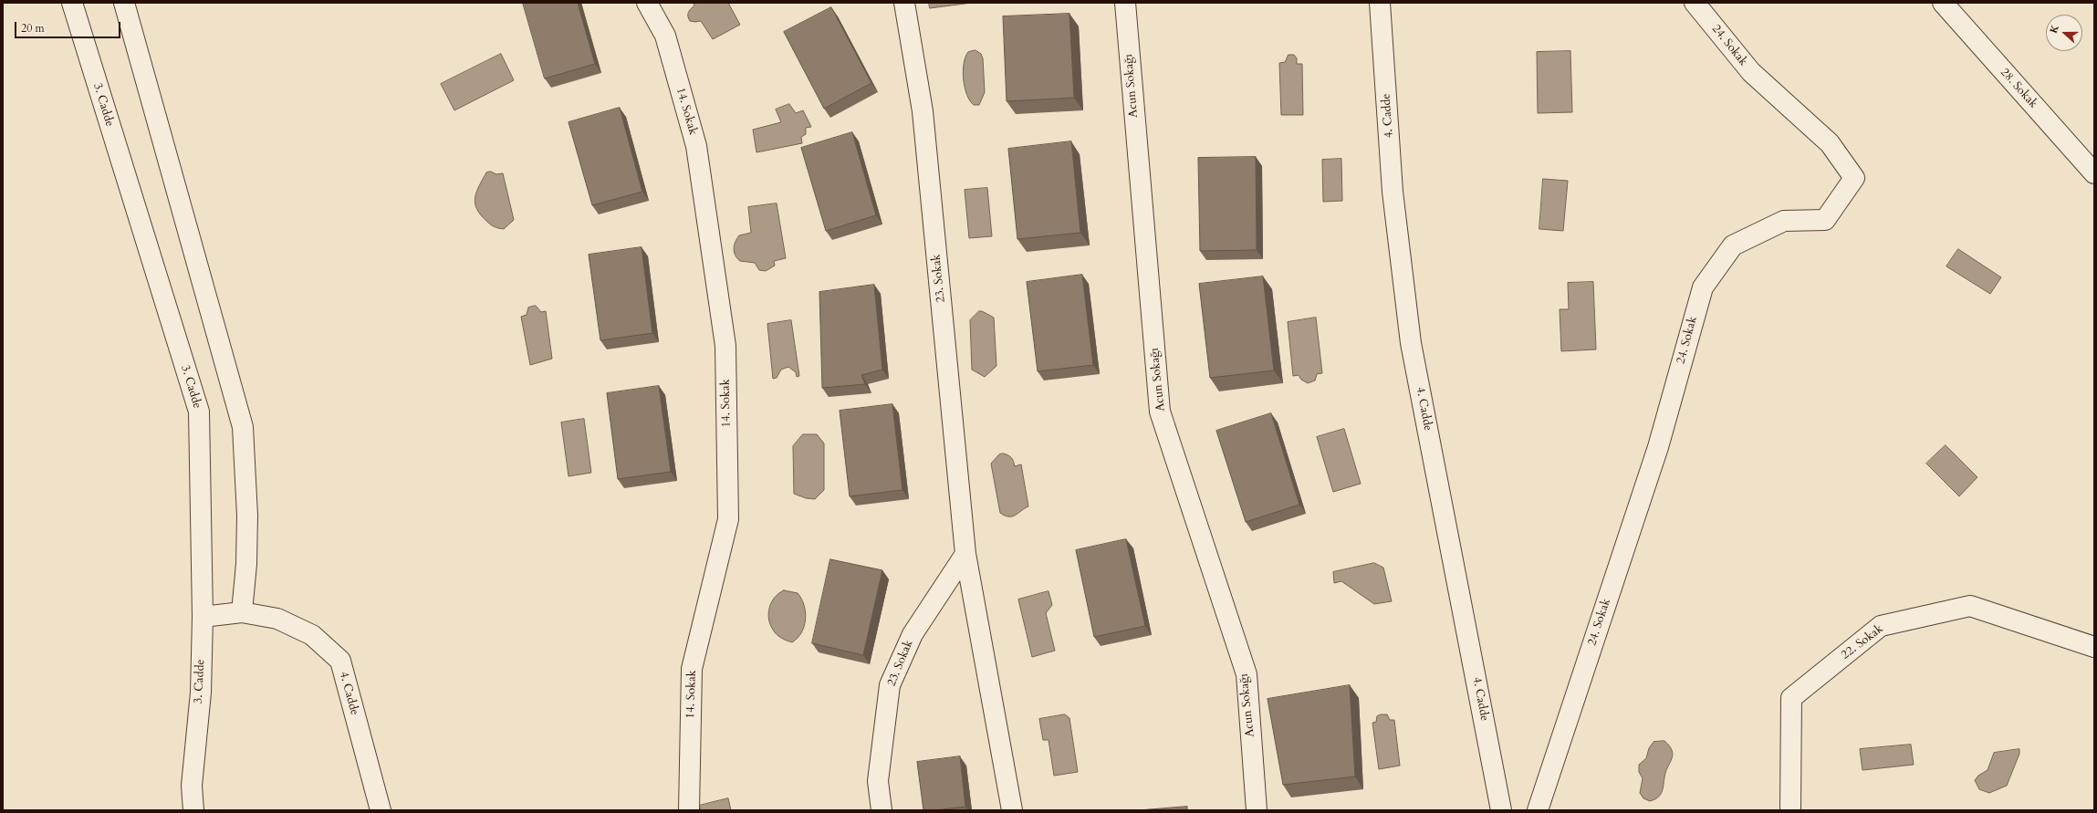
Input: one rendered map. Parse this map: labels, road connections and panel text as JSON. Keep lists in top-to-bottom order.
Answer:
{
  "streets": {
    "street": [
      "24. Sokak",
      "Acun Sokağı",
      "28. Sokak",
      "3. Cadde",
      "14. Sokak",
      "4. Cadde",
      "23. Sokak",
      "22. Sokak"
    ]
  },
  "crossings": [
    ["3. Cadde", "4. Cadde"]
  ],
  "scale_bar": "20 m",
  "north": "left"
}
